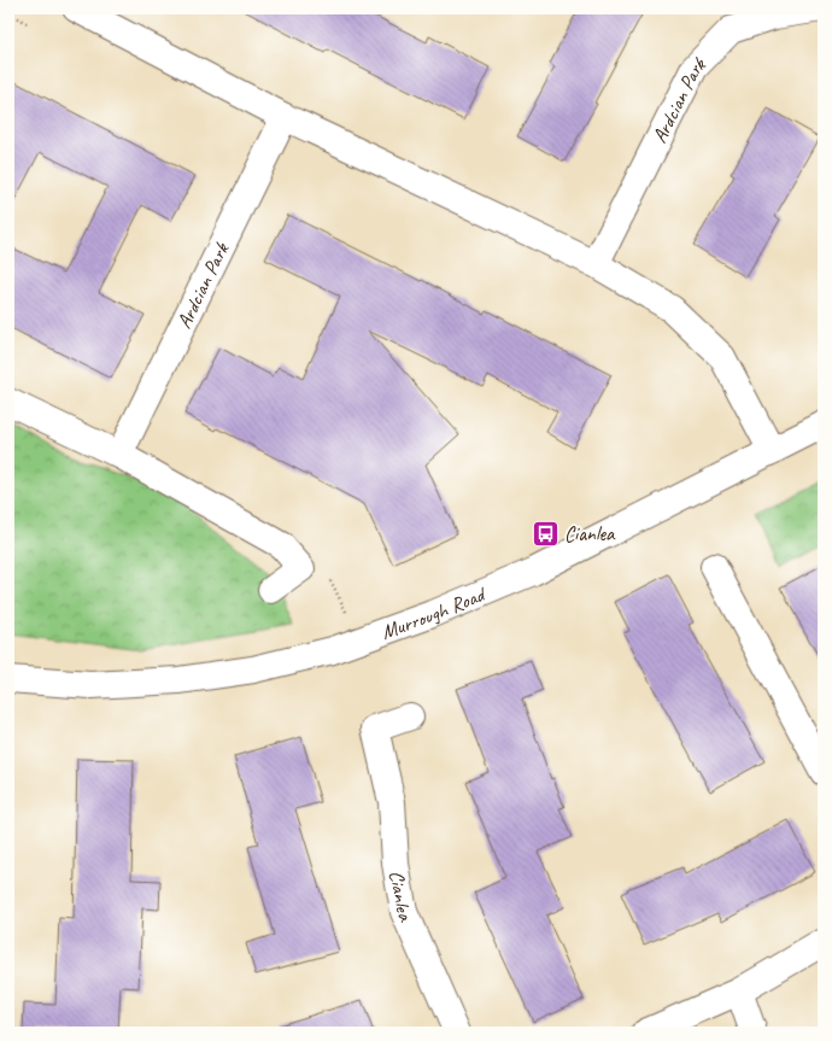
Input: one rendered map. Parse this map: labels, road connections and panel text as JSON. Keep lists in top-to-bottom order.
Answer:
{
  "streets": {
    "street": ["Ardcian Park", "Murrough Road", "Cianlea"]
  },
  "places": {
    "bus stop": ["Cianlea"]
  }
}
